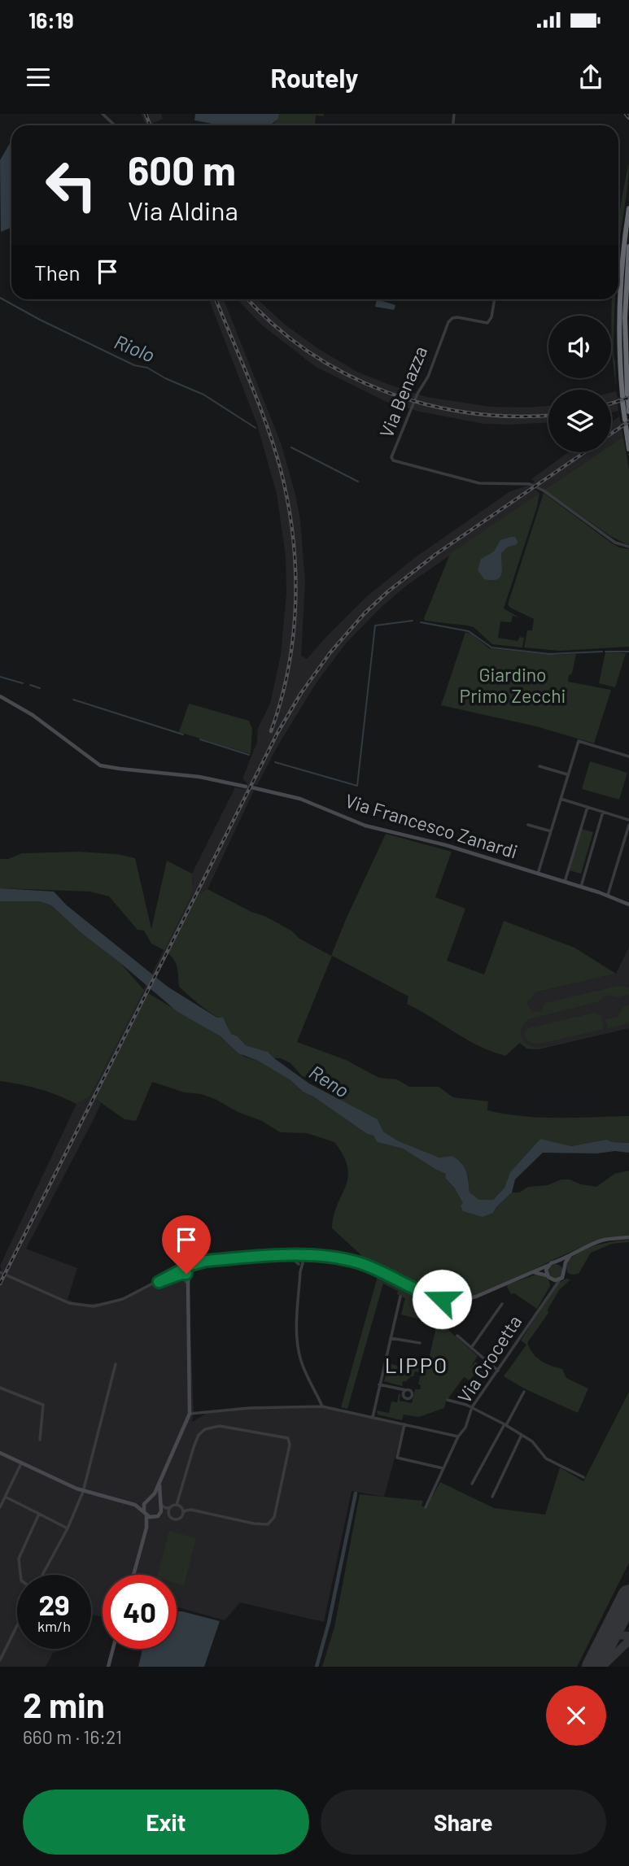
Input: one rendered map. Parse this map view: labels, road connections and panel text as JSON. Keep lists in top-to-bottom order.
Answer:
{
  "streets": {
    "street": ["Via Benazza", "Via Francesco Zanardi", "Via Crocetta"]
  },
  "districts": ["LIPPO"],
  "water": ["Riolo", "Reno"],
  "parks": ["Giardino Primo Zecchi"],
  "page": {
    "status": "16:19",
    "header": "Routely",
    "turn": ["600 m", "Via Aldina"],
    "then": "Then",
    "speed": "29 km/h",
    "limit": "40",
    "heading": ["2 min", "660 m · 16:21"],
    "buttons": ["Exit", "Share"]
  }
}
